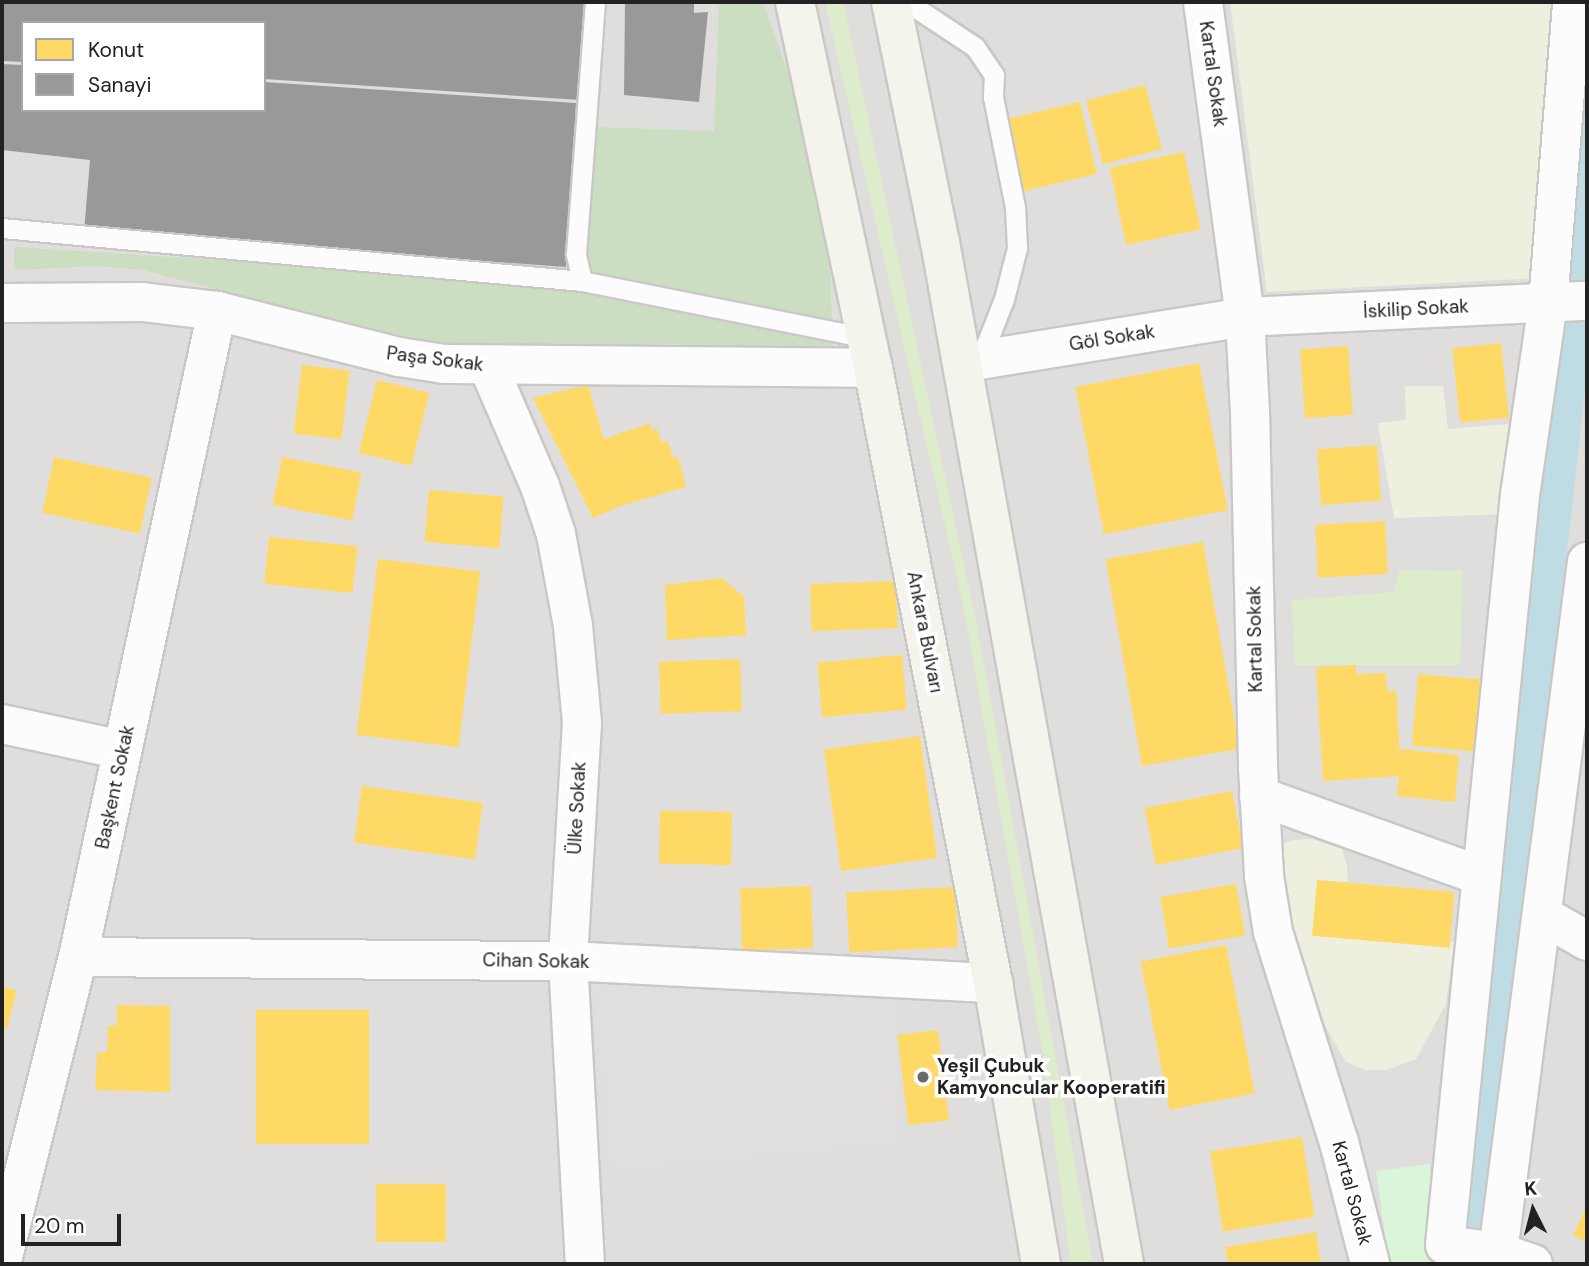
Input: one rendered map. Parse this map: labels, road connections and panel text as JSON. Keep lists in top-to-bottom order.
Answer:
{
  "streets": {
    "main road": ["Ankara Bulvarı"],
    "street": [
      "Kartal Sokak",
      "İskilip Sokak",
      "Göl Sokak",
      "Paşa Sokak",
      "Başkent Sokak",
      "Ülke Sokak",
      "Cihan Sokak"
    ]
  },
  "crossings": [
    ["Kartal Sokak", "İskilip Sokak"],
    ["Kartal Sokak", "Göl Sokak"],
    ["İskilip Sokak", "Göl Sokak"],
    ["Paşa Sokak", "Ankara Bulvarı"],
    ["Paşa Sokak", "Başkent Sokak"],
    ["Paşa Sokak", "Ülke Sokak"],
    ["Ankara Bulvarı", "Cihan Sokak"],
    ["Başkent Sokak", "Cihan Sokak"],
    ["Ülke Sokak", "Cihan Sokak"]
  ],
  "places": ["Yeşil Çubuk Kamyoncular Kooperatifi"],
  "legend": ["Konut", "Sanayi"],
  "scale_bar": "20 m",
  "north": "top"
}
